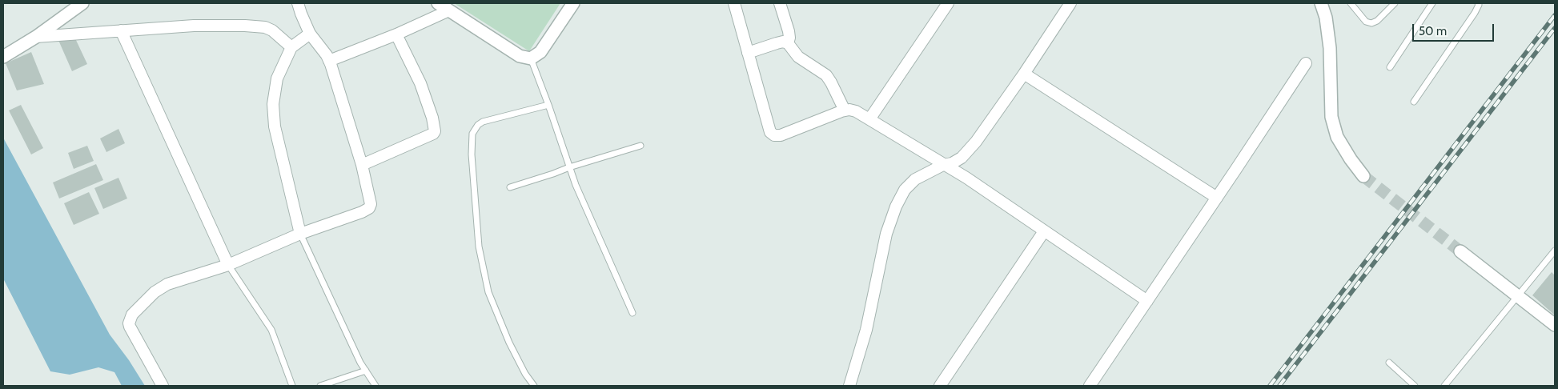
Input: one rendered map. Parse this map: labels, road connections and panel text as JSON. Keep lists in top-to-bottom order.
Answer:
{
  "scale_bar": "50 m"
}
